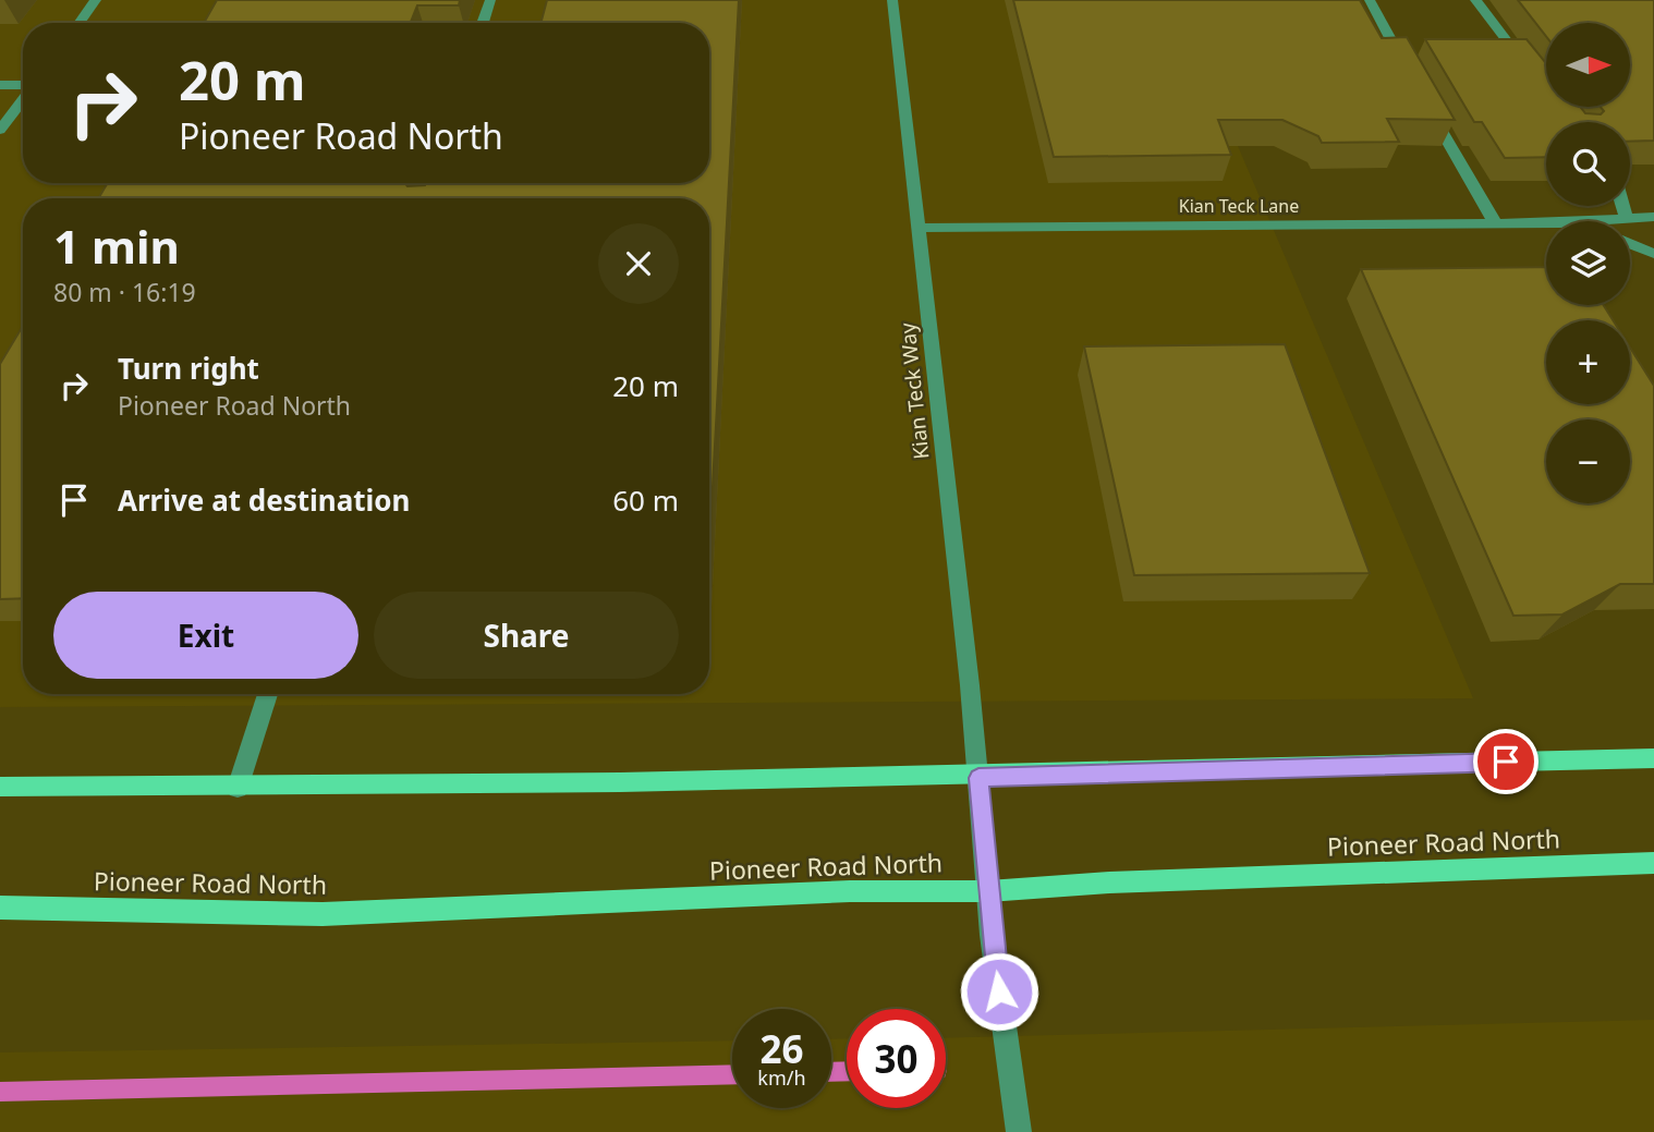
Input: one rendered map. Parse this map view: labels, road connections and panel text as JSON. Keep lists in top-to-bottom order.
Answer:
{
  "streets": {
    "main road": ["Pioneer Road North"],
    "street": ["Kian Teck Lane", "Kian Teck Way"]
  },
  "crossings": [
    ["Kian Teck Lane", "Kian Teck Way"],
    ["Kian Teck Way", "Pioneer Road North"]
  ],
  "north": "right",
  "page": {
    "map_buttons": ["+", "−"],
    "turn": ["20 m", "Pioneer Road North"],
    "heading": ["1 min", "80 m · 16:19"],
    "list": [
      {
        "name": "Turn right",
        "note": "Pioneer Road North",
        "value": "20 m"
      },
      {
        "name": "Arrive at destination",
        "value": "60 m"
      }
    ],
    "buttons": ["Exit", "Share"],
    "speed": "26 km/h",
    "limit": "30"
  }
}
